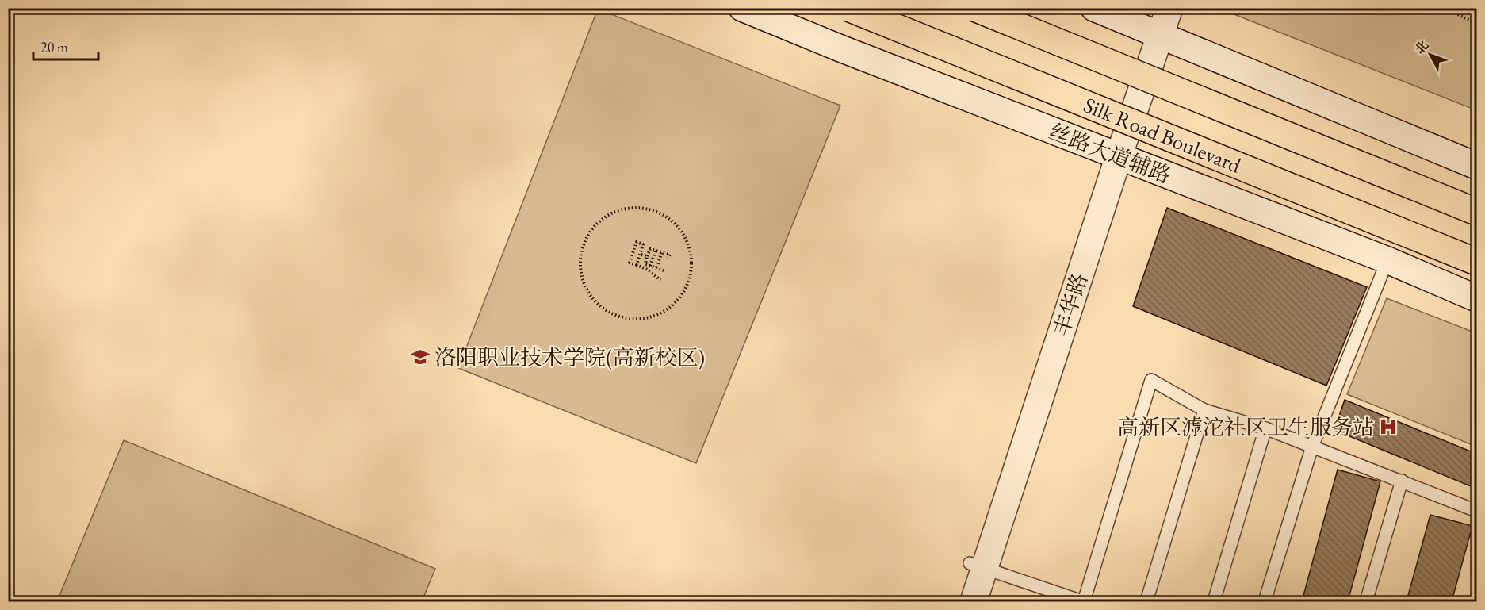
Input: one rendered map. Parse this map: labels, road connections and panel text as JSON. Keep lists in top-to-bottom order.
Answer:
{
  "streets": {
    "highway": ["Silk Road Boulevard"],
    "main road": ["丝路大道辅路", "丰华路"]
  },
  "crossings": [
    ["丝路大道辅路", "丰华路"]
  ],
  "places": {
    "school or university": ["洛阳职业技术学院(高新校区)"],
    "hospital": ["高新区滹沱社区卫生服务站"]
  },
  "scale_bar": "20 m",
  "north": "top left"
}
